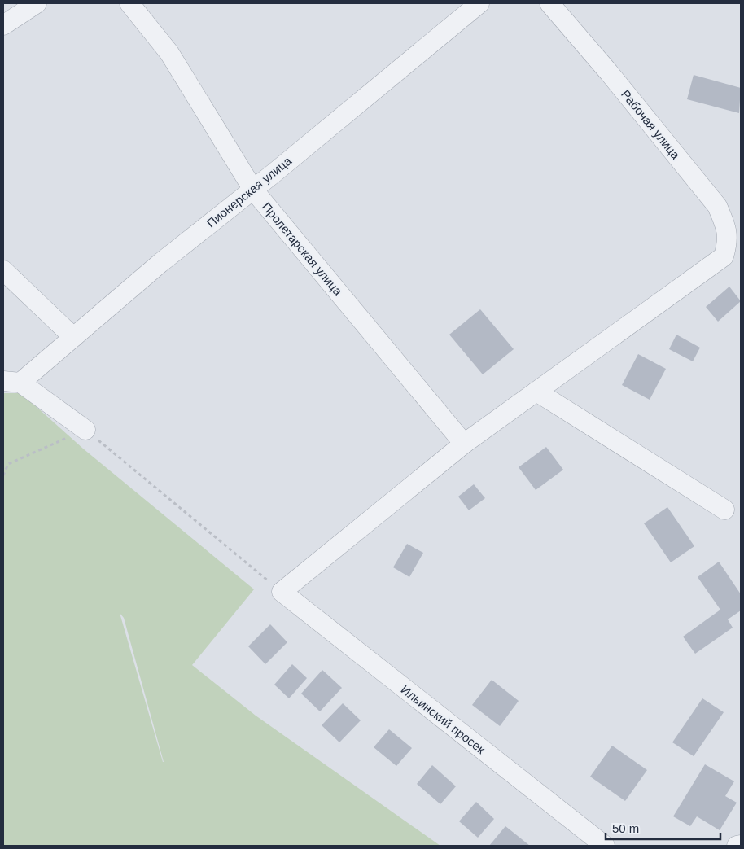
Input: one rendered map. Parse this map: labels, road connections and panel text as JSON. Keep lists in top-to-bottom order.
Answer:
{
  "streets": {
    "street": [
      "Рабочая улица",
      "Пионерская улица",
      "Пролетарская улица",
      "Ильинский просек"
    ]
  },
  "crossings": [
    ["Пионерская улица", "Пролетарская улица"]
  ],
  "scale_bar": "50 m"
}
